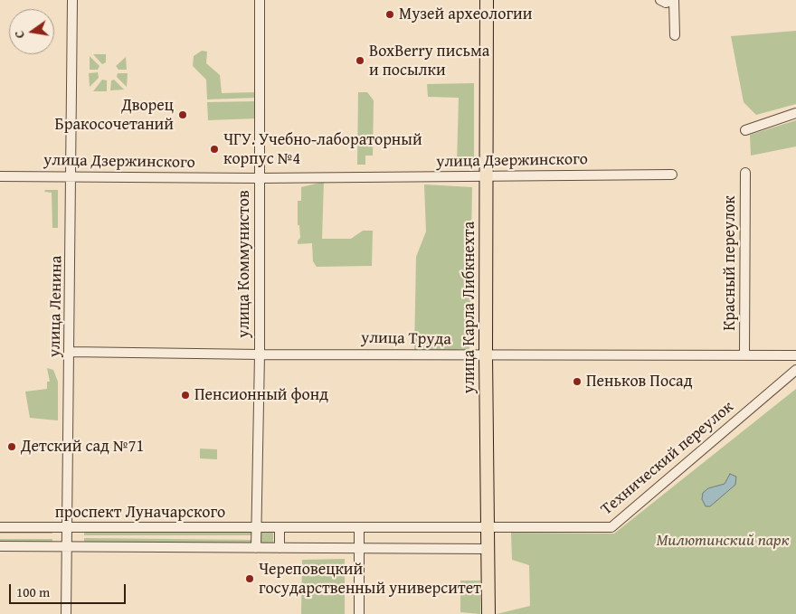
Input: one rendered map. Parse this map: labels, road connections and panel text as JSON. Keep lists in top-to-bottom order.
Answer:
{
  "streets": {
    "main road": ["улица Карла Либкнехта"],
    "street": [
      "улица Дзержинского",
      "Красный переулок",
      "улица Коммунистов",
      "улица Ленина",
      "улица Труда",
      "Технический переулок",
      "проспект Луначарского"
    ]
  },
  "crossings": [
    ["улица Дзержинского", "улица Коммунистов"],
    ["улица Дзержинского", "улица Ленина"],
    ["улица Дзержинского", "улица Карла Либкнехта"],
    ["Красный переулок", "улица Труда"],
    ["улица Коммунистов", "улица Труда"],
    ["улица Коммунистов", "проспект Луначарского"],
    ["улица Ленина", "улица Труда"],
    ["улица Ленина", "проспект Луначарского"],
    ["улица Карла Либкнехта", "улица Труда"],
    ["улица Карла Либкнехта", "Технический переулок"],
    ["улица Карла Либкнехта", "проспект Луначарского"],
    ["Технический переулок", "проспект Луначарского"]
  ],
  "parks": ["Милютинский парк"],
  "places": [
    "Музей археологии",
    "BoxBerry письма и посылки",
    "Дворец Бракосочетаний",
    "ЧГУ. Учебно-лабораторный корпус №4",
    "Пеньков Посад",
    "Пенсионный фонд",
    "Детский сад №71",
    "Череповецкий государственный университет"
  ],
  "scale_bar": "100 m",
  "north": "left"
}
